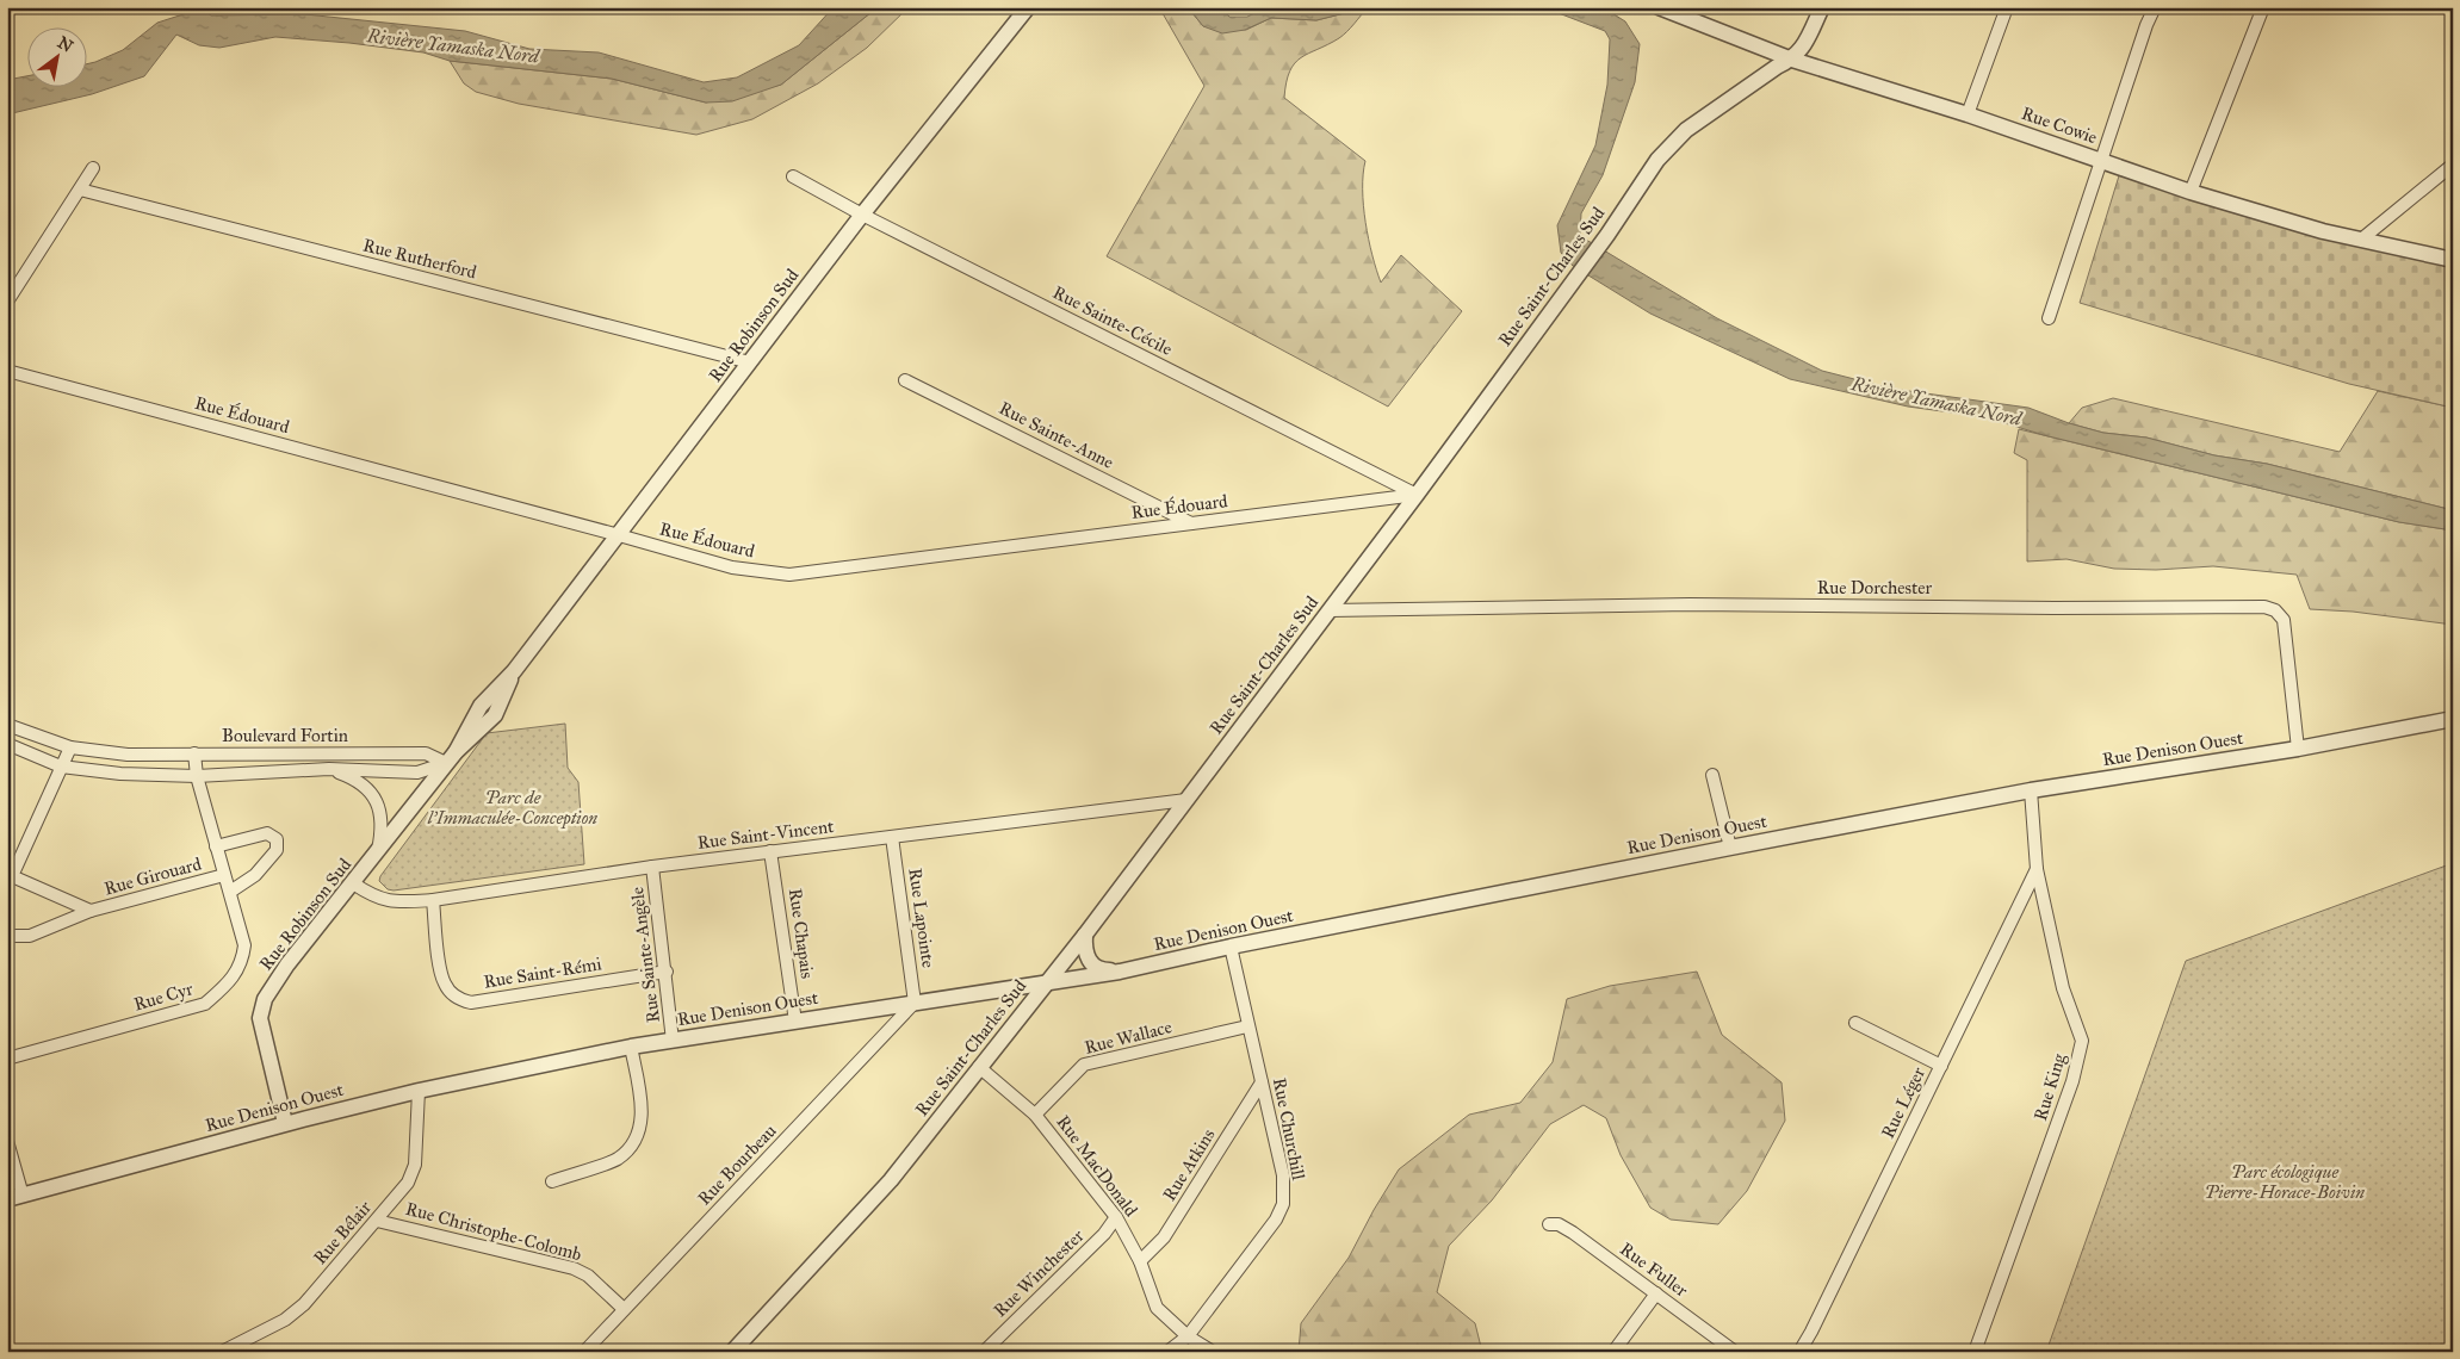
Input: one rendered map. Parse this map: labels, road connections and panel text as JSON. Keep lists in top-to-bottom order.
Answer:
{
  "streets": {
    "street": [
      "Rue Cowie",
      "Rue Rutherford",
      "Rue Saint-Charles Sud",
      "Rue Sainte-Cécile",
      "Rue Robinson Sud",
      "Rue Édouard",
      "Rue Sainte-Anne",
      "Rue Dorchester",
      "Boulevard Fortin",
      "Rue Denison Ouest",
      "Rue Saint-Vincent",
      "Rue Girouard",
      "Rue Lapointe",
      "Rue Chapais",
      "Rue Sainte-Angèle",
      "Rue Saint-Rémi",
      "Rue Cyr",
      "Rue Wallace",
      "Rue King",
      "Rue Léger",
      "Rue Churchill",
      "Rue Bourbeau",
      "Rue Atkins",
      "Rue MacDonald",
      "Rue Christophe-Colomb",
      "Rue Bélair",
      "Rue Fuller",
      "Rue Winchester"
    ]
  },
  "crossings": [
    ["Rue Cowie", "Rue Saint-Charles Sud"],
    ["Rue Rutherford", "Rue Robinson Sud"],
    ["Rue Saint-Charles Sud", "Rue Sainte-Cécile"],
    ["Rue Saint-Charles Sud", "Rue Édouard"],
    ["Rue Saint-Charles Sud", "Rue Dorchester"],
    ["Rue Saint-Charles Sud", "Rue Denison Ouest"],
    ["Rue Saint-Charles Sud", "Rue Saint-Vincent"],
    ["Rue Saint-Charles Sud", "Rue MacDonald"],
    ["Rue Sainte-Cécile", "Rue Robinson Sud"],
    ["Rue Sainte-Cécile", "Rue Édouard"],
    ["Rue Robinson Sud", "Rue Édouard"],
    ["Rue Robinson Sud", "Boulevard Fortin"],
    ["Rue Robinson Sud", "Rue Denison Ouest"],
    ["Rue Robinson Sud", "Rue Saint-Vincent"],
    ["Rue Édouard", "Rue Sainte-Anne"],
    ["Rue Dorchester", "Rue Denison Ouest"],
    ["Boulevard Fortin", "Rue Girouard"],
    ["Boulevard Fortin", "Rue Cyr"],
    ["Rue Denison Ouest", "Rue Lapointe"],
    ["Rue Denison Ouest", "Rue Chapais"],
    ["Rue Denison Ouest", "Rue Sainte-Angèle"],
    ["Rue Denison Ouest", "Rue King"],
    ["Rue Denison Ouest", "Rue Churchill"],
    ["Rue Denison Ouest", "Rue Bourbeau"],
    ["Rue Denison Ouest", "Rue Bélair"],
    ["Rue Saint-Vincent", "Rue Lapointe"],
    ["Rue Saint-Vincent", "Rue Chapais"],
    ["Rue Saint-Vincent", "Rue Sainte-Angèle"],
    ["Rue Saint-Vincent", "Rue Saint-Rémi"],
    ["Rue Girouard", "Rue Cyr"],
    ["Rue Lapointe", "Rue Bourbeau"],
    ["Rue Sainte-Angèle", "Rue Saint-Rémi"],
    ["Rue Wallace", "Rue Churchill"],
    ["Rue Wallace", "Rue MacDonald"],
    ["Rue King", "Rue Léger"],
    ["Rue Churchill", "Rue Atkins"],
    ["Rue Churchill", "Rue MacDonald"],
    ["Rue Bourbeau", "Rue Christophe-Colomb"],
    ["Rue Atkins", "Rue MacDonald"],
    ["Rue MacDonald", "Rue Winchester"],
    ["Rue Christophe-Colomb", "Rue Bélair"]
  ],
  "water": ["Rivière Yamaska Nord"],
  "parks": ["Parc de l'Immaculée-Conception", "Parc écologique Pierre-Horace-Boivin"],
  "north": "top right"
}
